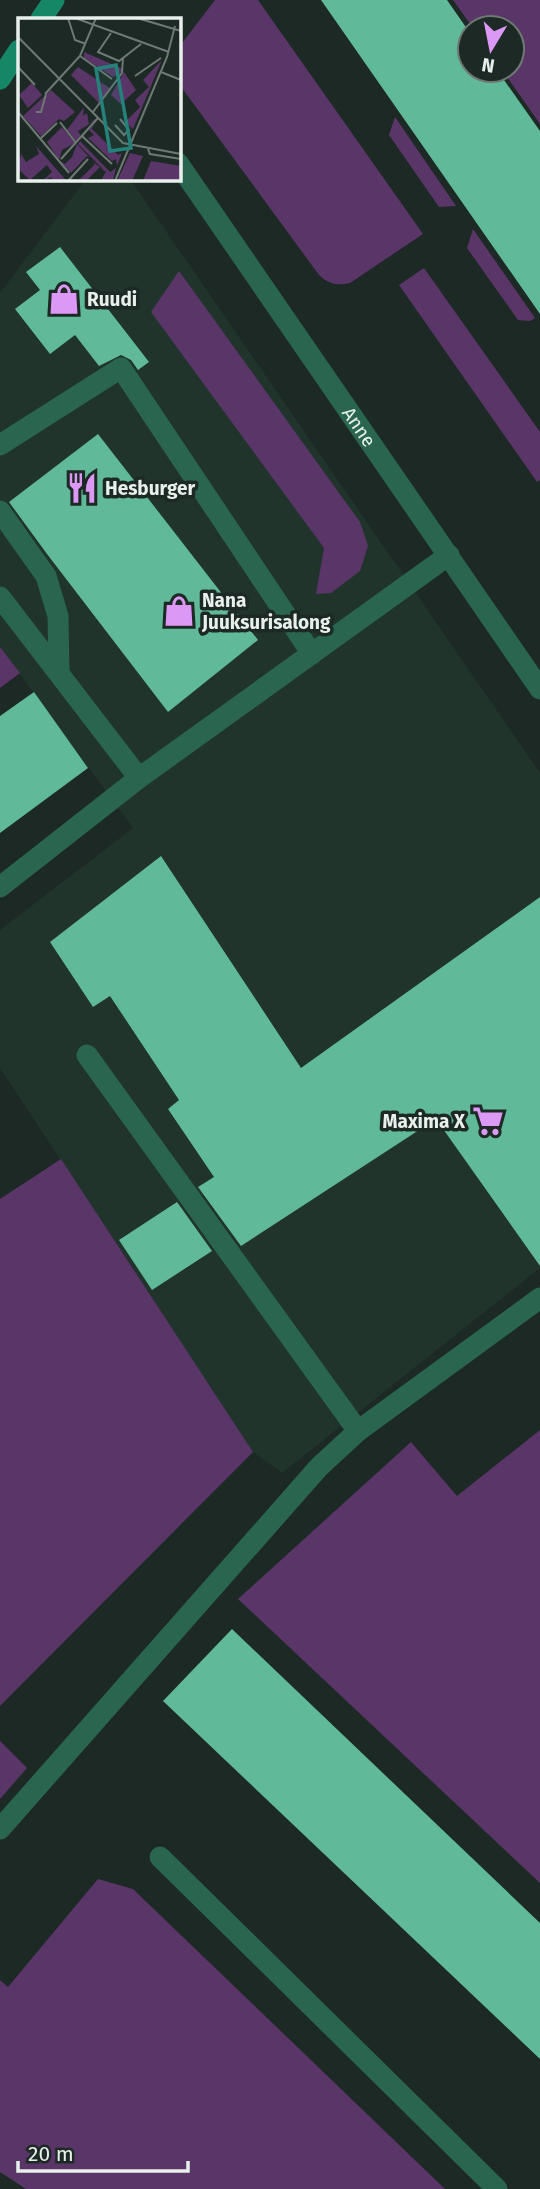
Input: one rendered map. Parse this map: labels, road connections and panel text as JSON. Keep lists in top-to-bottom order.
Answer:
{
  "streets": {
    "street": ["Anne"]
  },
  "places": {
    "shop": ["Ruudi", "Nana Juuksurisalong"],
    "restaurant": ["Hesburger"],
    "supermarket": ["Maxima X"]
  },
  "scale_bar": "20 m",
  "north": "bottom"
}
